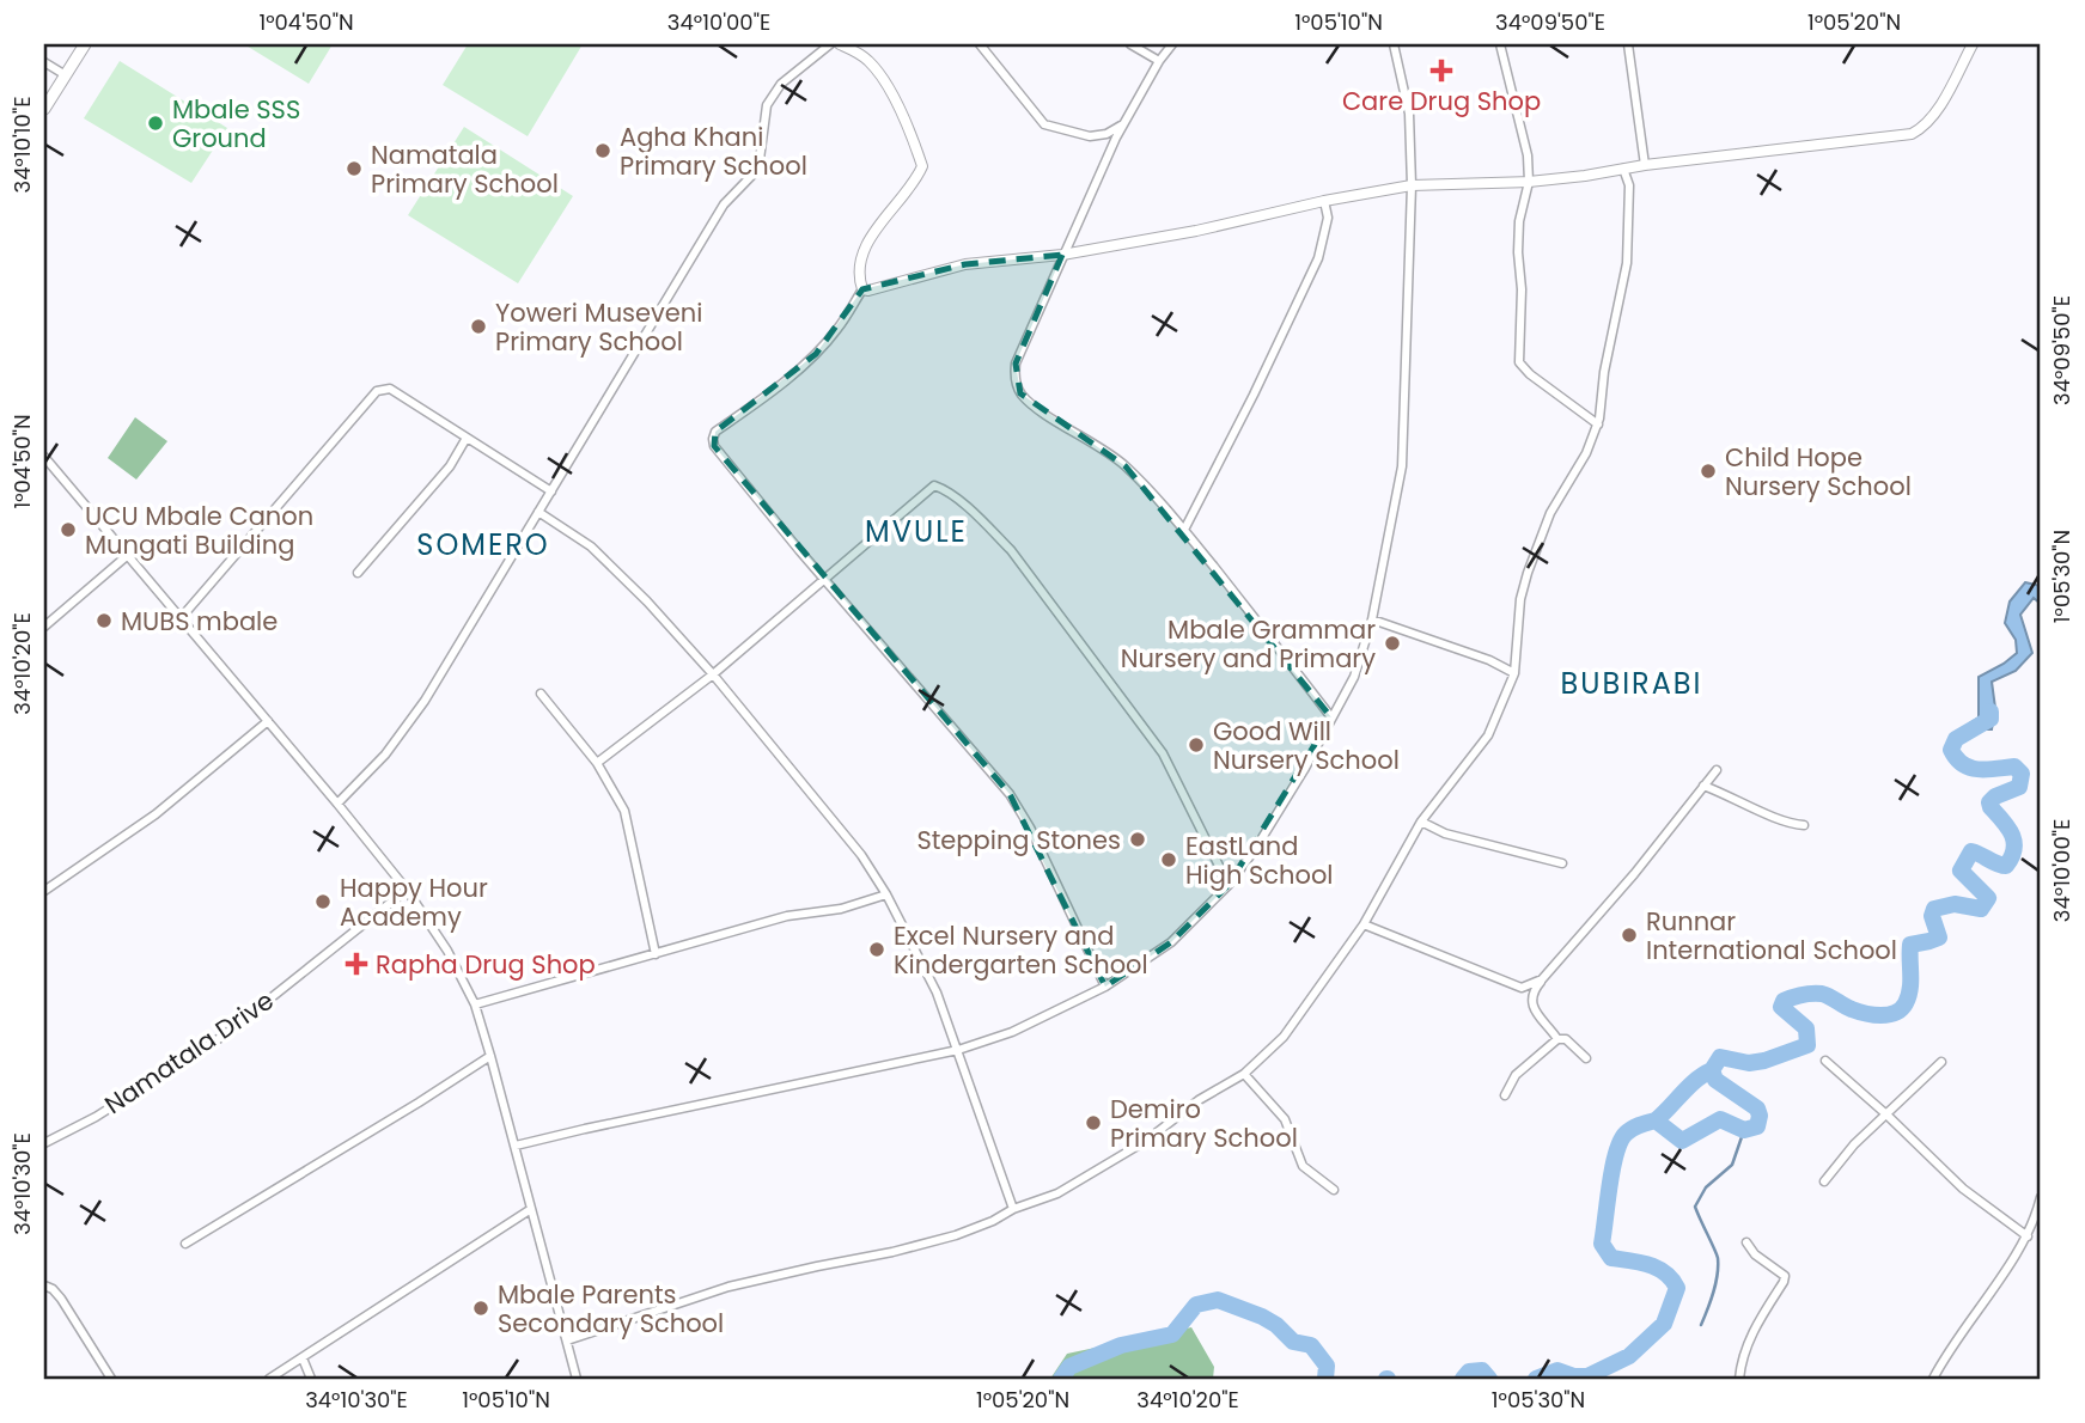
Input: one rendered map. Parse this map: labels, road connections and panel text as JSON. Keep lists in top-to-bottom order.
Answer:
{
  "streets": {
    "street": ["Namatala Drive"]
  },
  "districts": ["MVULE", "SOMERO", "BUBIRABI"],
  "places": {
    "health": ["Care Drug Shop", "Rapha Drug Shop"],
    "other": [
      "Mbale SSS Ground",
      "Agha Khani Primary School",
      "Namatala Primary School",
      "Yoweri Museveni Primary School",
      "Child Hope Nursery School",
      "UCU Mbale Canon Mungati Building",
      "MUBS mbale",
      "Mbale Grammar Nursery and Primary",
      "Good Will Nursery School",
      "Stepping Stones",
      "EastLand High School",
      "Happy Hour Academy",
      "Runnar International School",
      "Excel Nursery and Kindergarten School",
      "Demiro Primary School",
      "Mbale Parents Secondary School"
    ]
  },
  "coordinates": [
    "1°04'50\"N",
    "34°10'00\"E",
    "1°05'10\"N",
    "34°09'50\"E",
    "1°05'20\"N",
    "34°10'10\"E",
    "1°05'30\"N",
    "34°10'20\"E",
    "34°10'30\"E"
  ]
}
